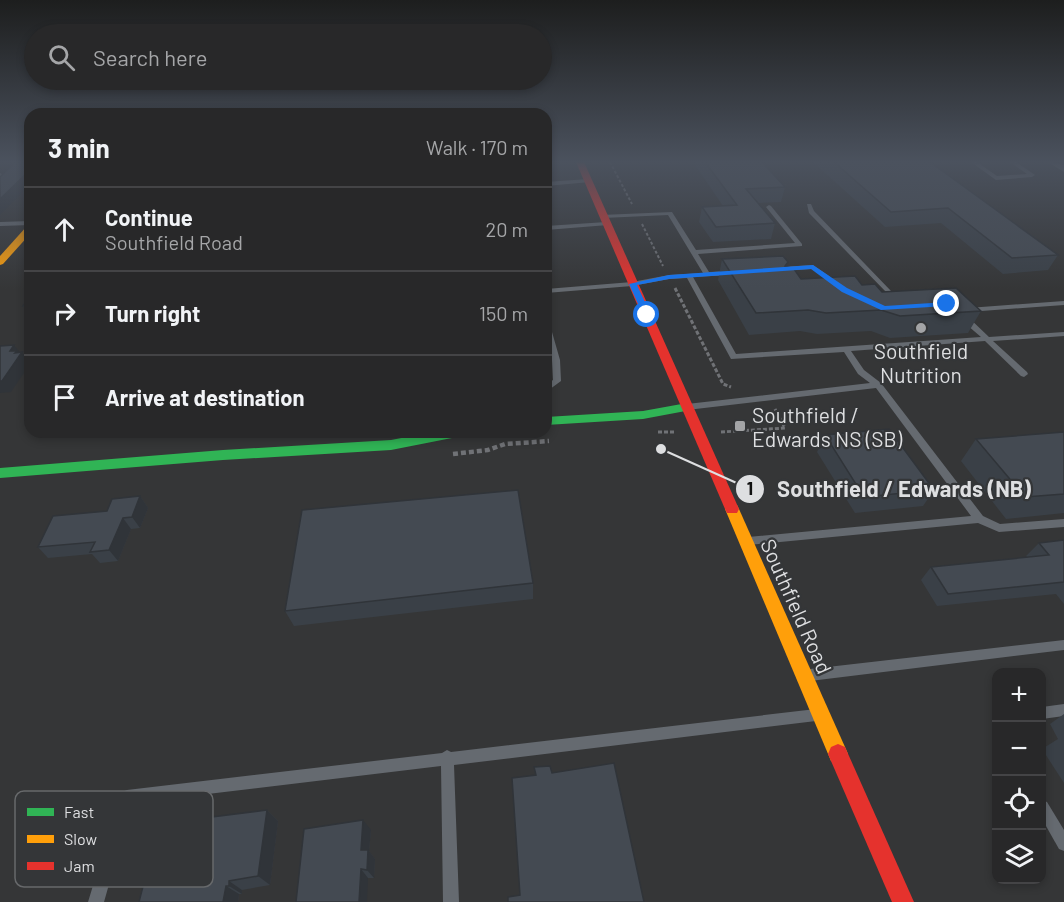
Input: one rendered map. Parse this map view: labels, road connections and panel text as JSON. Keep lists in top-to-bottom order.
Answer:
{
  "streets": {
    "main road": ["Southfield Road"]
  },
  "places": {
    "other": ["Southfield Nutrition", "Southfield / Edwards (NB)"],
    "transit": ["Southfield / Edwards NS (SB)"]
  },
  "legend": ["Fast", "Slow", "Jam"],
  "page": {
    "search": "Search here",
    "heading": ["3 min", "Walk · 170 m"],
    "list": [
      ["Continue", "Southfield Road", "20 m"],
      ["Turn right", "150 m"],
      "Arrive at destination"
    ],
    "map_buttons": ["+", "−"]
  }
}
